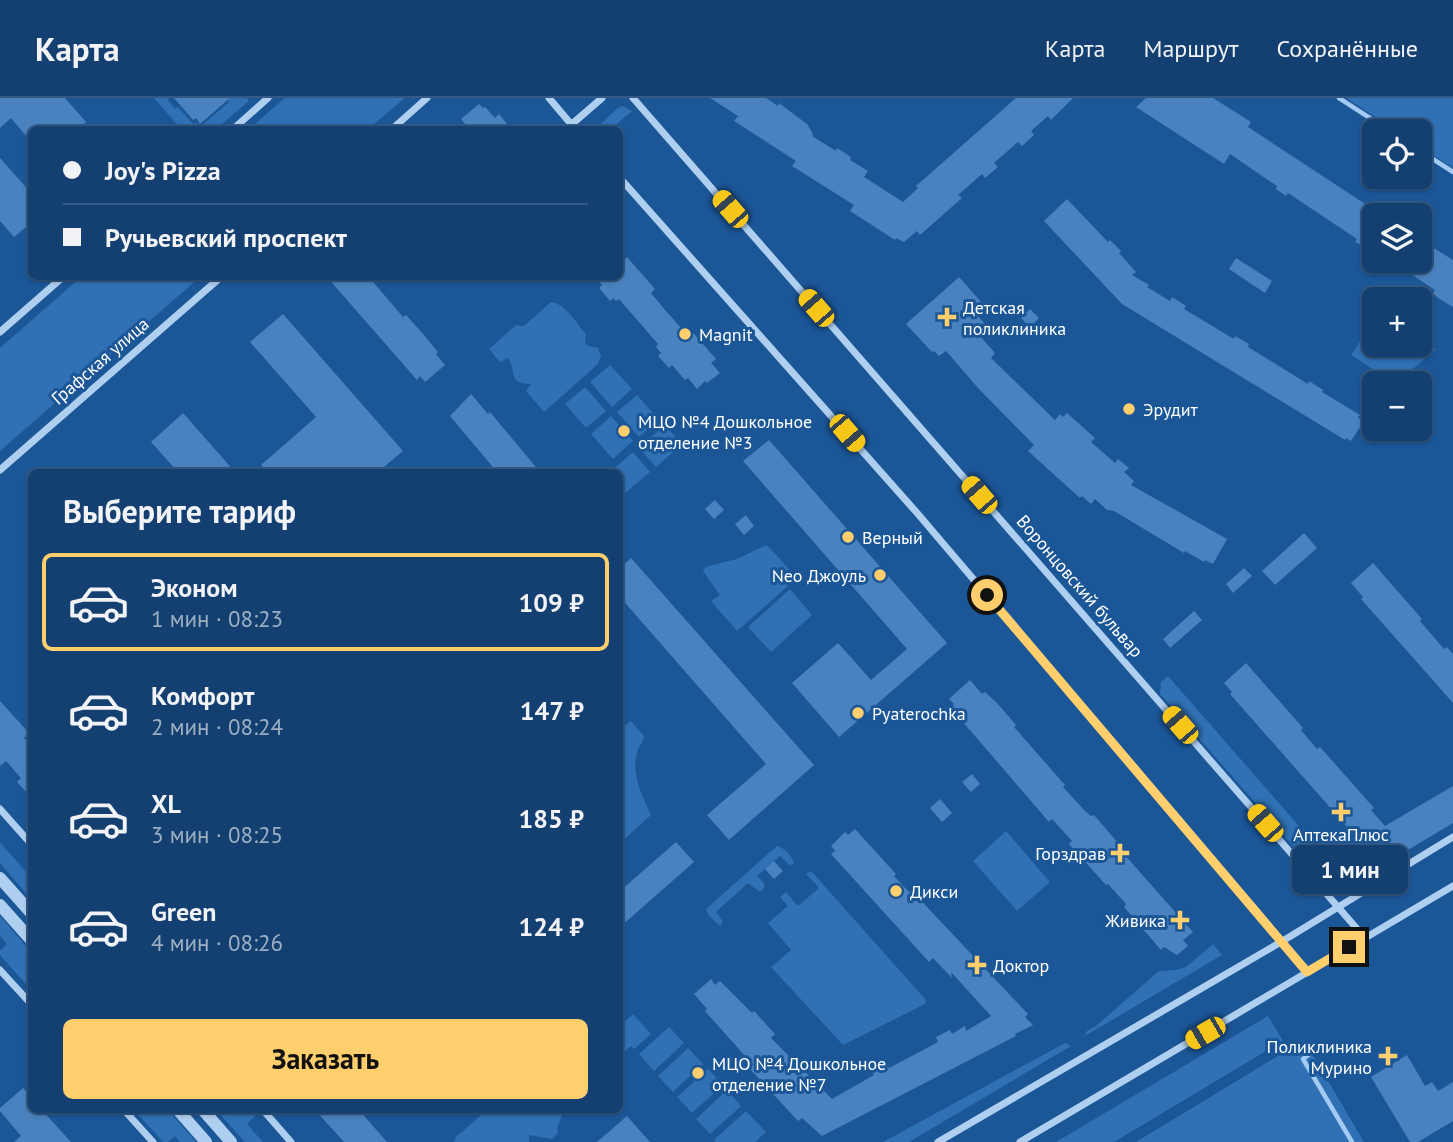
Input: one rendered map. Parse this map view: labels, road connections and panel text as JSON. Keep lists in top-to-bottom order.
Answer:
{
  "streets": {
    "street": ["Графская улица", "Воронцовский бульвар"]
  },
  "places": {
    "health": [
      "Детская поликлиника",
      "АптекаПлюс",
      "Горздрав",
      "Живика",
      "Доктор",
      "Поликлиника Мурино"
    ],
    "other": [
      "Magnit",
      "Эрудит",
      "МЦО №4 Дошкольное отделение №3",
      "Верный",
      "Neo Джоуль",
      "Pyaterochka",
      "Дикси",
      "МЦО №4 Дошкольное отделение №7"
    ]
  },
  "page": {
    "header": "Карта",
    "nav": ["Карта", "Маршрут", "Сохранённые"],
    "map_buttons": ["+", "−"],
    "banner": ["Joy's Pizza", "Ручьевский проспект"],
    "heading": "Выберите тариф",
    "list": [
      {
        "name": "Эконом",
        "note": "1 мин · 08:23",
        "value": "109 ₽"
      },
      {
        "name": "Комфорт",
        "note": "2 мин · 08:24",
        "value": "147 ₽"
      },
      {
        "name": "XL",
        "note": "3 мин · 08:25",
        "value": "185 ₽"
      },
      {
        "name": "Green",
        "note": "4 мин · 08:26",
        "value": "124 ₽"
      }
    ],
    "bubble": "1 мин",
    "buttons": "Заказать"
  }
}
